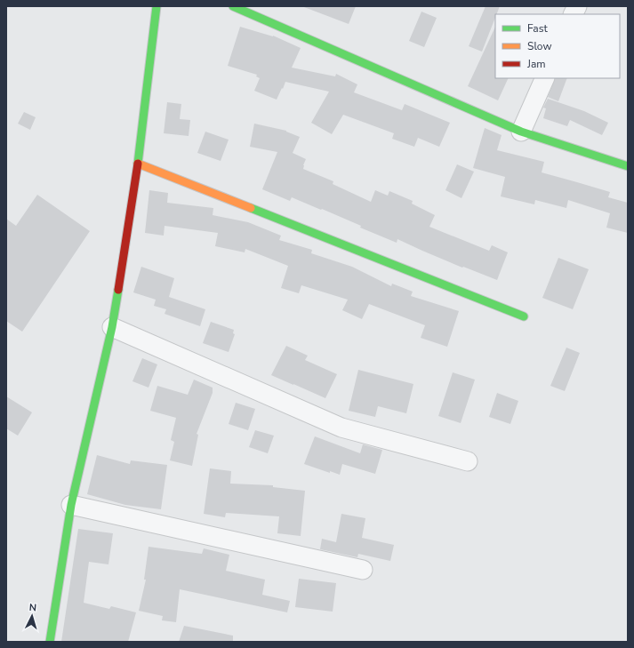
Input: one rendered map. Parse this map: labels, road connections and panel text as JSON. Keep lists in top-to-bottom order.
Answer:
{
  "legend": ["Fast", "Slow", "Jam"],
  "north": "top"
}
